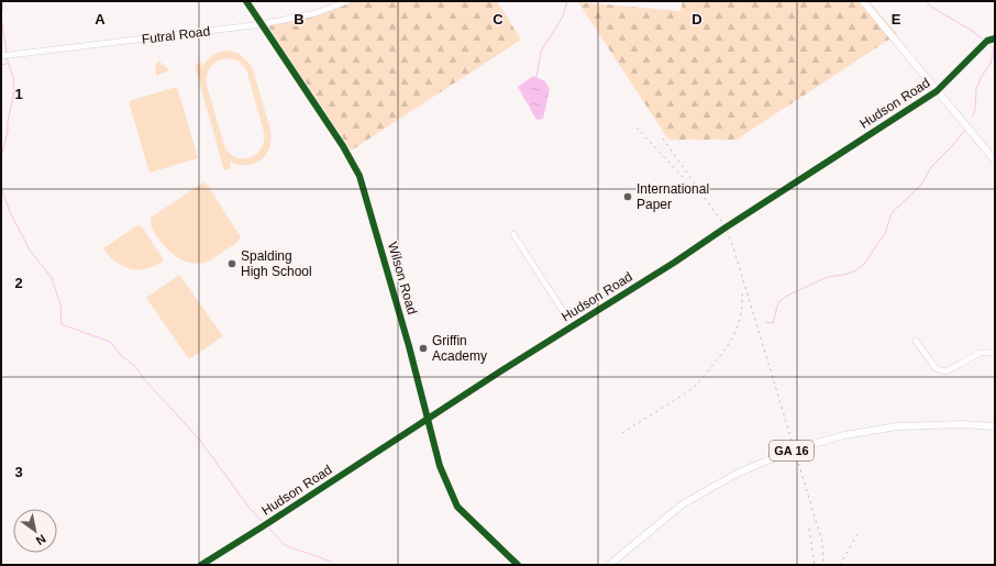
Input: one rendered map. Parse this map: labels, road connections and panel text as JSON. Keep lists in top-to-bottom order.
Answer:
{
  "streets": {
    "main road": ["GA 16"],
    "street": ["Futral Road", "Hudson Road", "Wilson Road"]
  },
  "crossings": [
    ["Futral Road", "Wilson Road"],
    ["Hudson Road", "Wilson Road"]
  ],
  "places": ["International Paper", "Spalding High School", "Griffin Academy"],
  "north": "bottom right",
  "grid": {
    "columns": [
      "A",
      "B",
      "C",
      "D",
      "E"
    ],
    "rows": ["1", "2", "3"]
  }
}
